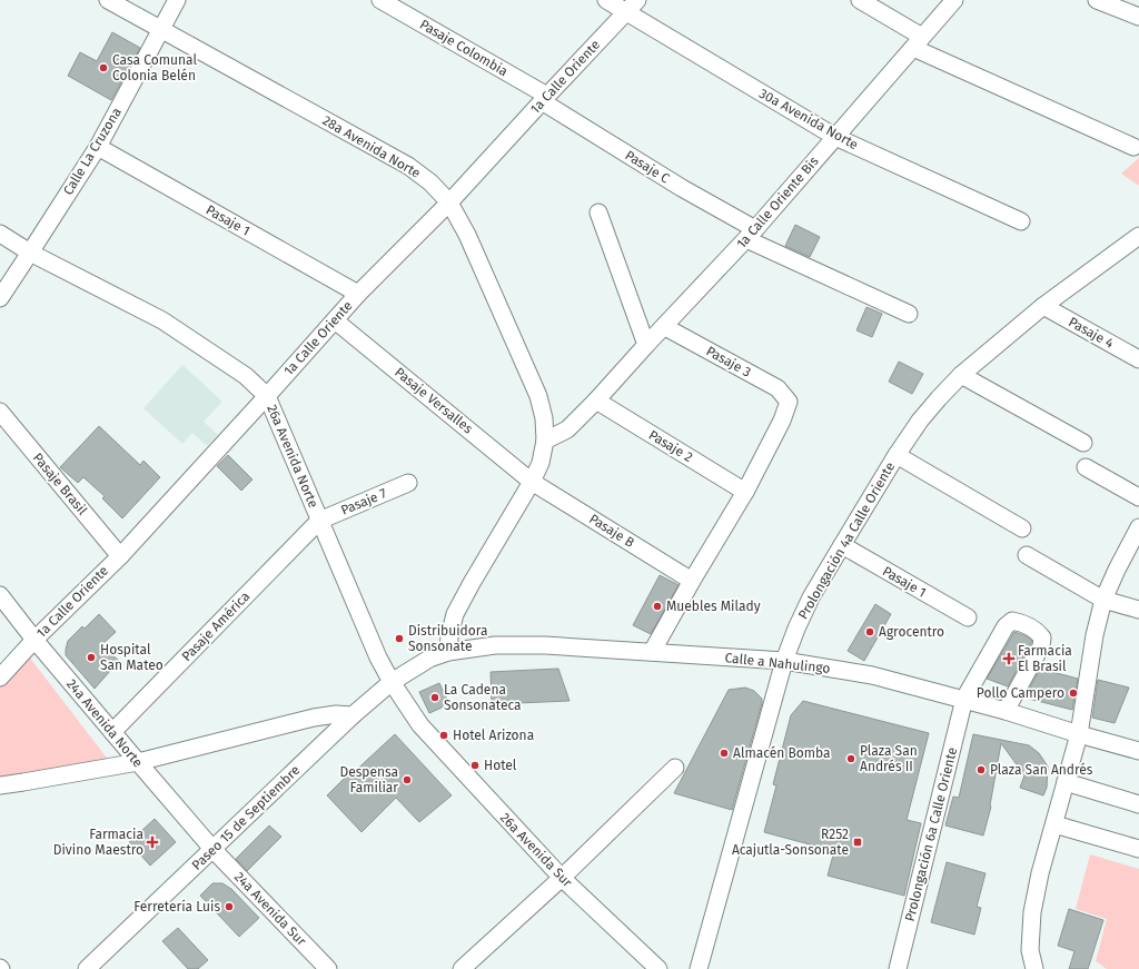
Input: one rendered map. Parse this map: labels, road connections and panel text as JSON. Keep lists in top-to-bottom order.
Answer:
{
  "streets": {
    "street": [
      "Pasaje Colombia",
      "1a Calle Oriente",
      "30a Avenida Norte",
      "28a Avenida Norte",
      "Calle La Cruzona",
      "Pasaje C",
      "1a Calle Oriente Bis",
      "Pasaje 1",
      "Pasaje 4",
      "Pasaje 3",
      "Pasaje Versalles",
      "Pasaje 2",
      "26a Avenida Norte",
      "Pasaje Brasil",
      "Pasaje 7",
      "Pasaje B",
      "Prolongación 4a Calle Oriente",
      "Pasaje América",
      "Calle a Nahulingo",
      "24a Avenida Norte",
      "Paseo 15 de Septiembre",
      "Prolongación 6a Calle Oriente",
      "26a Avenida Sur",
      "24a Avenida Sur"
    ]
  },
  "crossings": [
    ["Pasaje Colombia", "1a Calle Oriente"],
    ["Pasaje Colombia", "Pasaje C"],
    ["1a Calle Oriente", "30a Avenida Norte"],
    ["1a Calle Oriente", "28a Avenida Norte"],
    ["1a Calle Oriente", "Pasaje C"],
    ["1a Calle Oriente", "Pasaje 1"],
    ["1a Calle Oriente", "Pasaje Versalles"],
    ["1a Calle Oriente", "26a Avenida Norte"],
    ["1a Calle Oriente", "Pasaje Brasil"],
    ["1a Calle Oriente", "24a Avenida Norte"],
    ["30a Avenida Norte", "1a Calle Oriente Bis"],
    ["28a Avenida Norte", "Calle La Cruzona"],
    ["28a Avenida Norte", "1a Calle Oriente Bis"],
    ["28a Avenida Norte", "Pasaje Versalles"],
    ["28a Avenida Norte", "Pasaje B"],
    ["28a Avenida Norte", "Calle a Nahulingo"],
    ["Calle La Cruzona", "Pasaje 1"],
    ["Calle La Cruzona", "26a Avenida Norte"],
    ["Pasaje C", "1a Calle Oriente Bis"],
    ["1a Calle Oriente Bis", "Pasaje 3"],
    ["1a Calle Oriente Bis", "Pasaje 2"],
    ["Pasaje 1", "Prolongación 4a Calle Oriente"],
    ["Pasaje 4", "Prolongación 4a Calle Oriente"],
    ["Pasaje 3", "Pasaje 2"],
    ["Pasaje Versalles", "Pasaje B"],
    ["26a Avenida Norte", "Pasaje 7"],
    ["26a Avenida Norte", "Pasaje América"],
    ["26a Avenida Norte", "Paseo 15 de Septiembre"],
    ["26a Avenida Norte", "26a Avenida Sur"],
    ["Pasaje 7", "Pasaje América"],
    ["Prolongación 4a Calle Oriente", "Calle a Nahulingo"],
    ["Pasaje América", "24a Avenida Norte"],
    ["Calle a Nahulingo", "Paseo 15 de Septiembre"],
    ["Calle a Nahulingo", "Prolongación 6a Calle Oriente"],
    ["24a Avenida Norte", "Paseo 15 de Septiembre"],
    ["24a Avenida Norte", "24a Avenida Sur"],
    ["Paseo 15 de Septiembre", "24a Avenida Sur"]
  ],
  "places": {
    "other": [
      "Casa Comunal Colonia Belén",
      "Muebles Milady",
      "Agrocentro",
      "Distribuidora Sonsonate",
      "Hospital San Mateo",
      "Pollo Campero",
      "La Cadena Sonsonateca",
      "Hotel Arizona",
      "Almacén Bomba",
      "Plaza San Andrés II",
      "Hotel",
      "Plaza San Andrés",
      "Despensa Familiar",
      "Ferretería Luis"
    ],
    "health": ["Farmacia El Brasil", "Farmacia Divino Maestro"],
    "transit": ["R252 Acajutla-Sonsonate"]
  }
}
